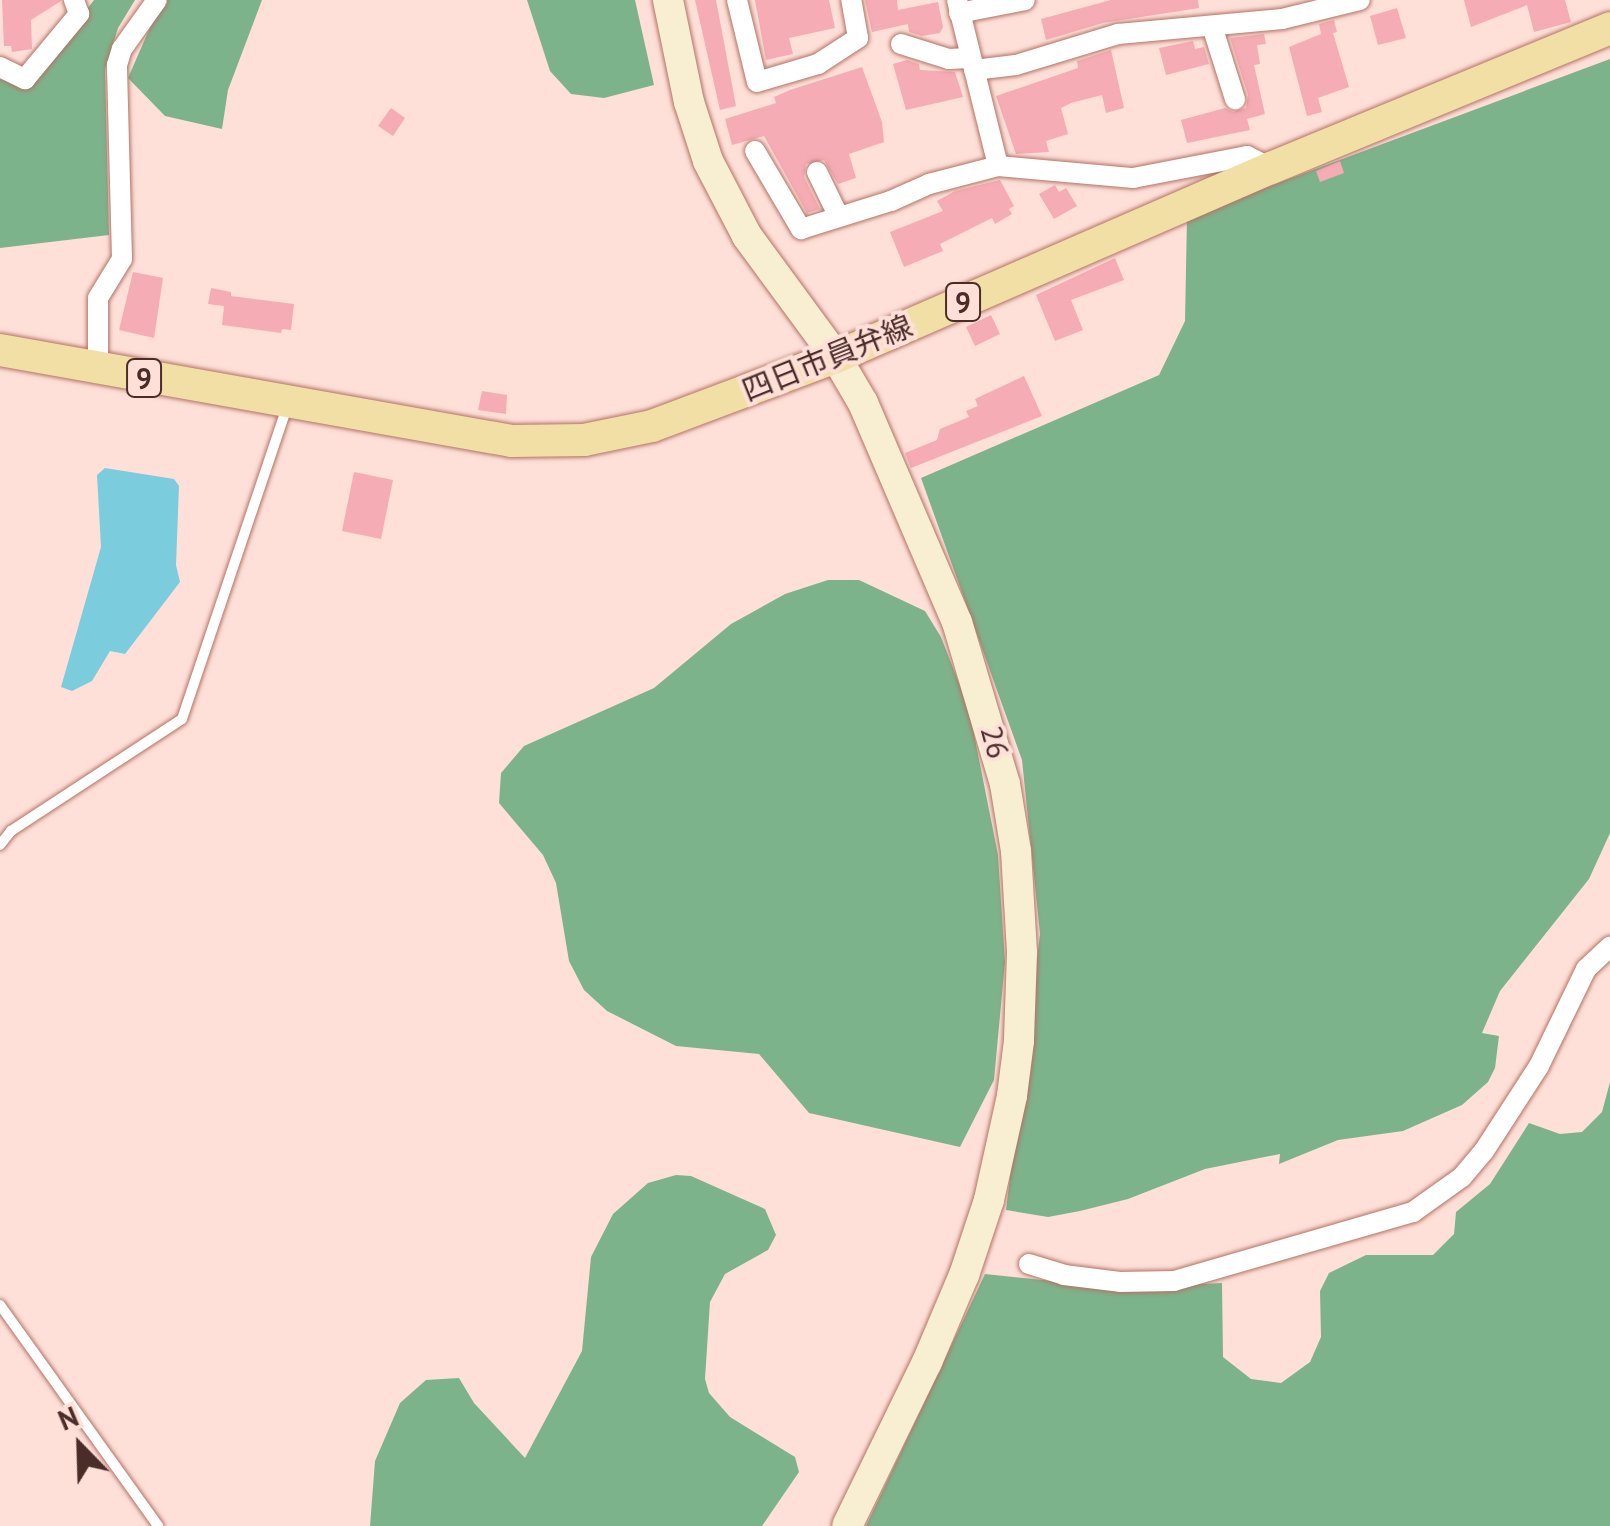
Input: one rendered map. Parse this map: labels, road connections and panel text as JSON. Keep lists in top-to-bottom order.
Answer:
{
  "streets": {
    "main road": ["9", "四日市員弁線"],
    "street": ["26"]
  },
  "crossings": [
    ["四日市員弁線", "26"]
  ],
  "north": "top left"
}
